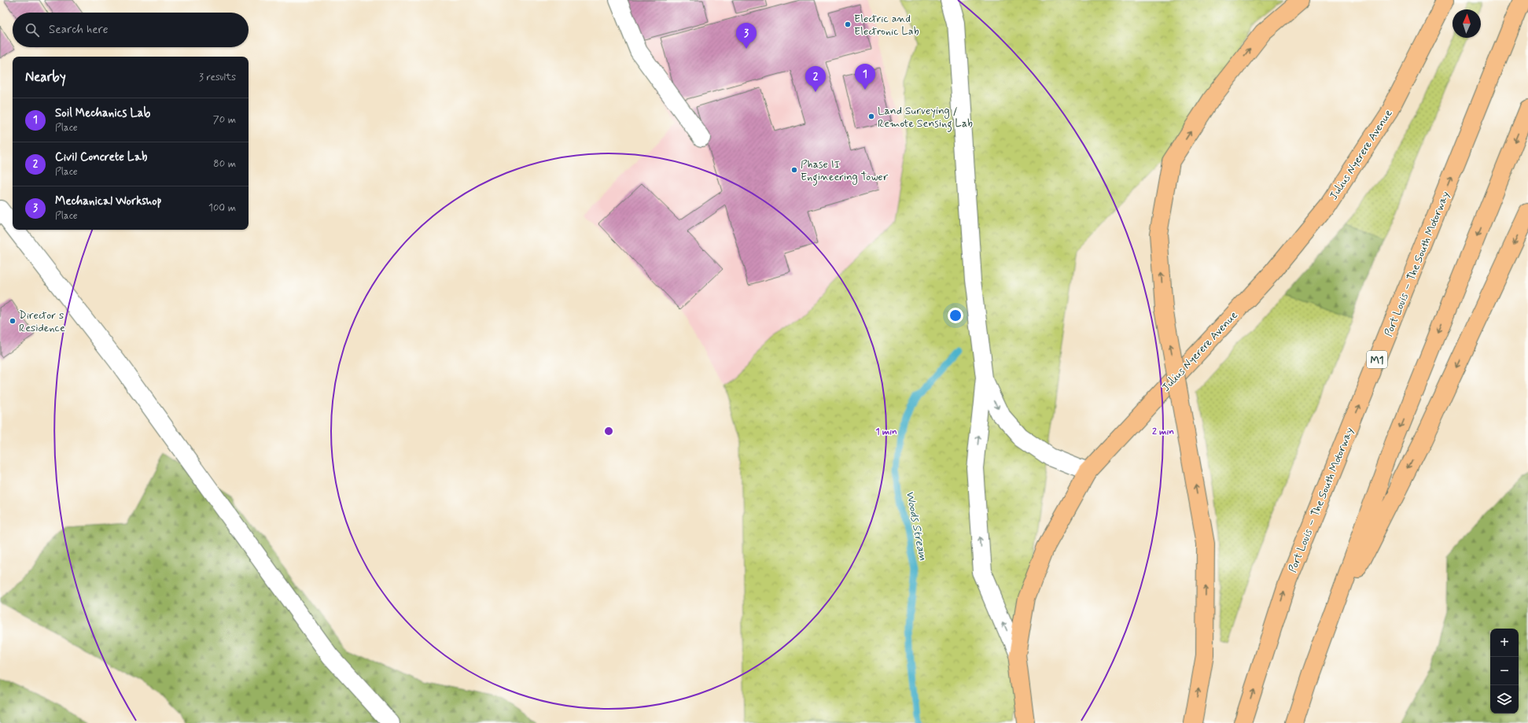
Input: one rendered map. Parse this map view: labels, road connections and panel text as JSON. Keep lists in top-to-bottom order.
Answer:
{
  "streets": {
    "main road": ["Julius Nyerere Avenue", "Port Louis – The South Motorway", "M1"]
  },
  "water": ["Woods Stream"],
  "places": [
    "Electric and Electronic Lab",
    "Land Surveying / Remote Sensing Lab",
    "Phase II Engineering Tower",
    "Director s Residence"
  ],
  "north": "top",
  "page": {
    "search": "Search here",
    "pins": ["3", "1", "2"],
    "heading": ["Nearby", "3 results"],
    "list": [
      {
        "mark": "1",
        "name": "Soil Mechanics Lab",
        "note": "Place",
        "value": "70 m"
      },
      {
        "mark": "2",
        "name": "Civil Concrete Lab",
        "note": "Place",
        "value": "80 m"
      },
      {
        "mark": "3",
        "name": "Mechanical Workshop",
        "note": "Place",
        "value": "100 m"
      }
    ],
    "map_buttons": ["+", "−"]
  },
  "rings": ["1 min", "2 min"]
}
